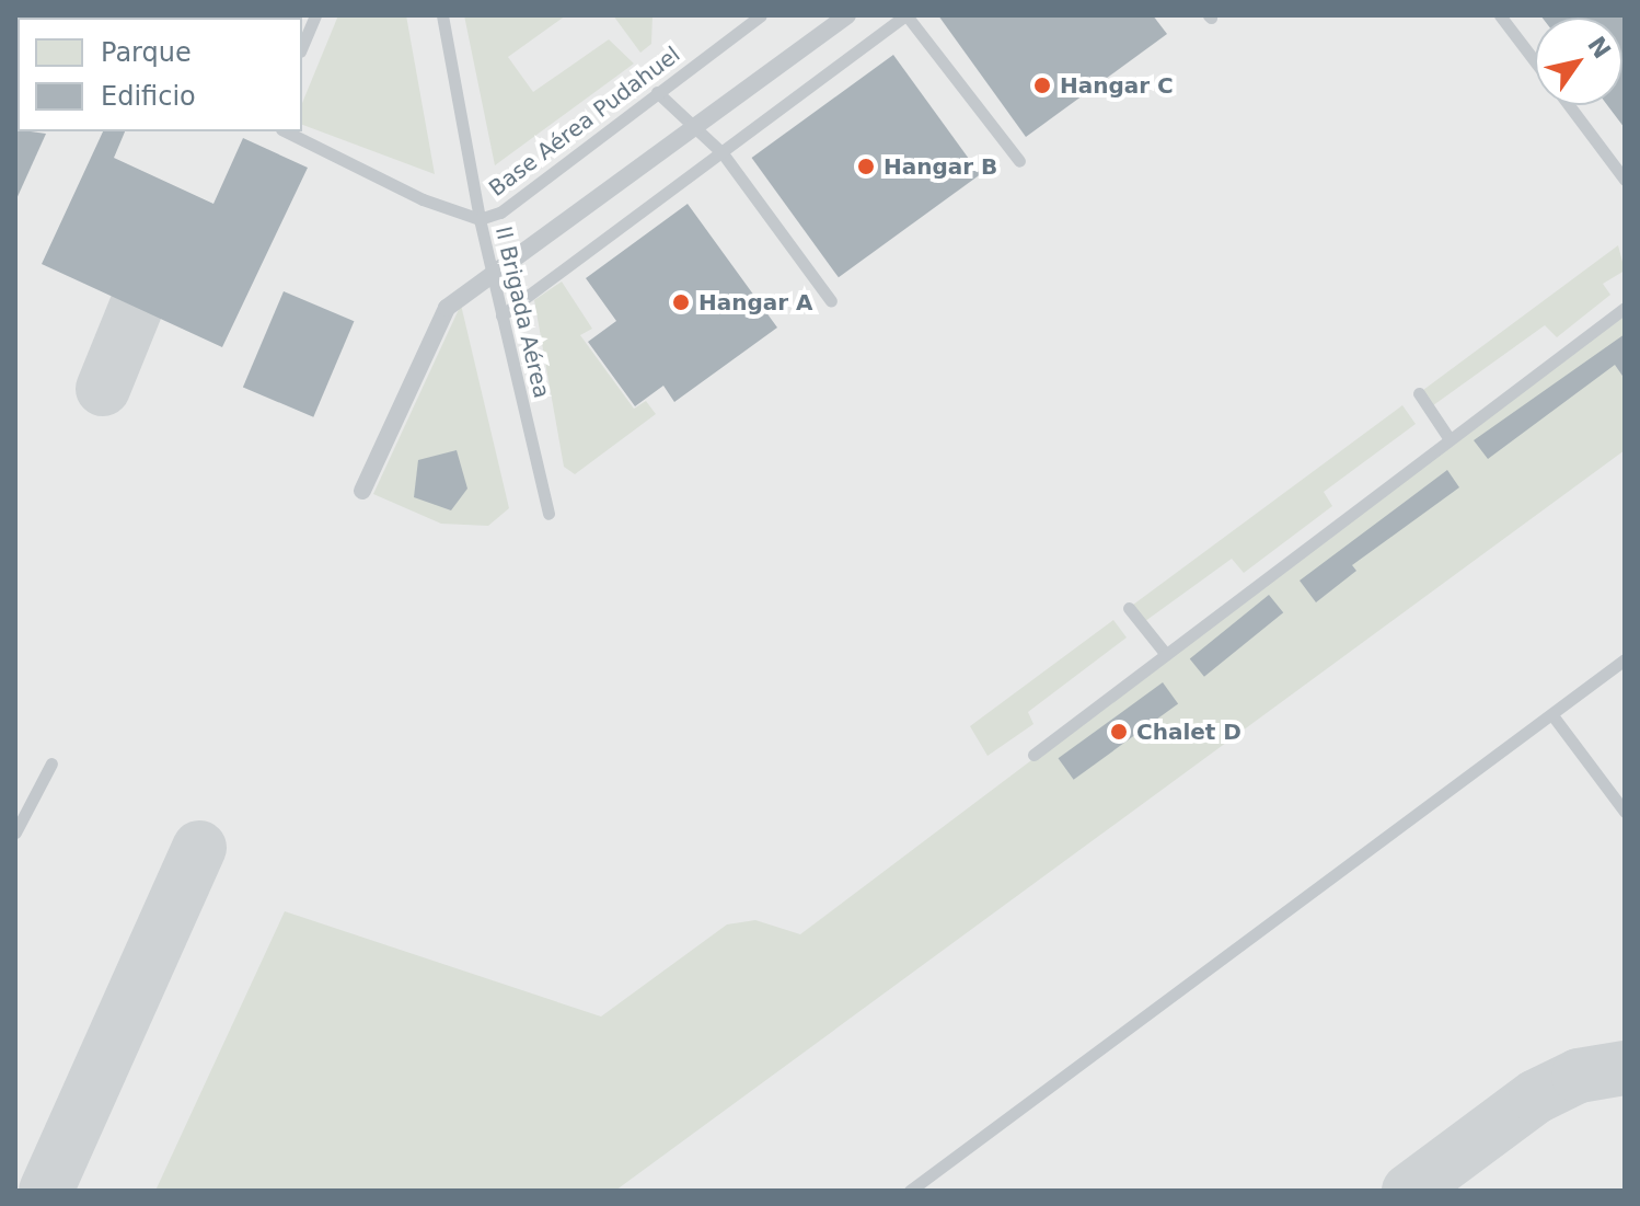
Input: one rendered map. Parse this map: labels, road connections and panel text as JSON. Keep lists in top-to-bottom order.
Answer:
{
  "streets": {
    "lane": ["Base Aérea Pudahuel", "II Brigada Aérea"]
  },
  "crossings": [
    ["Base Aérea Pudahuel", "II Brigada Aérea"]
  ],
  "places": [
    "Hangar C",
    "Hangar B",
    "Hangar A",
    "Chalet D"
  ],
  "legend": ["Parque", "Edificio"],
  "north": "top right"
}
